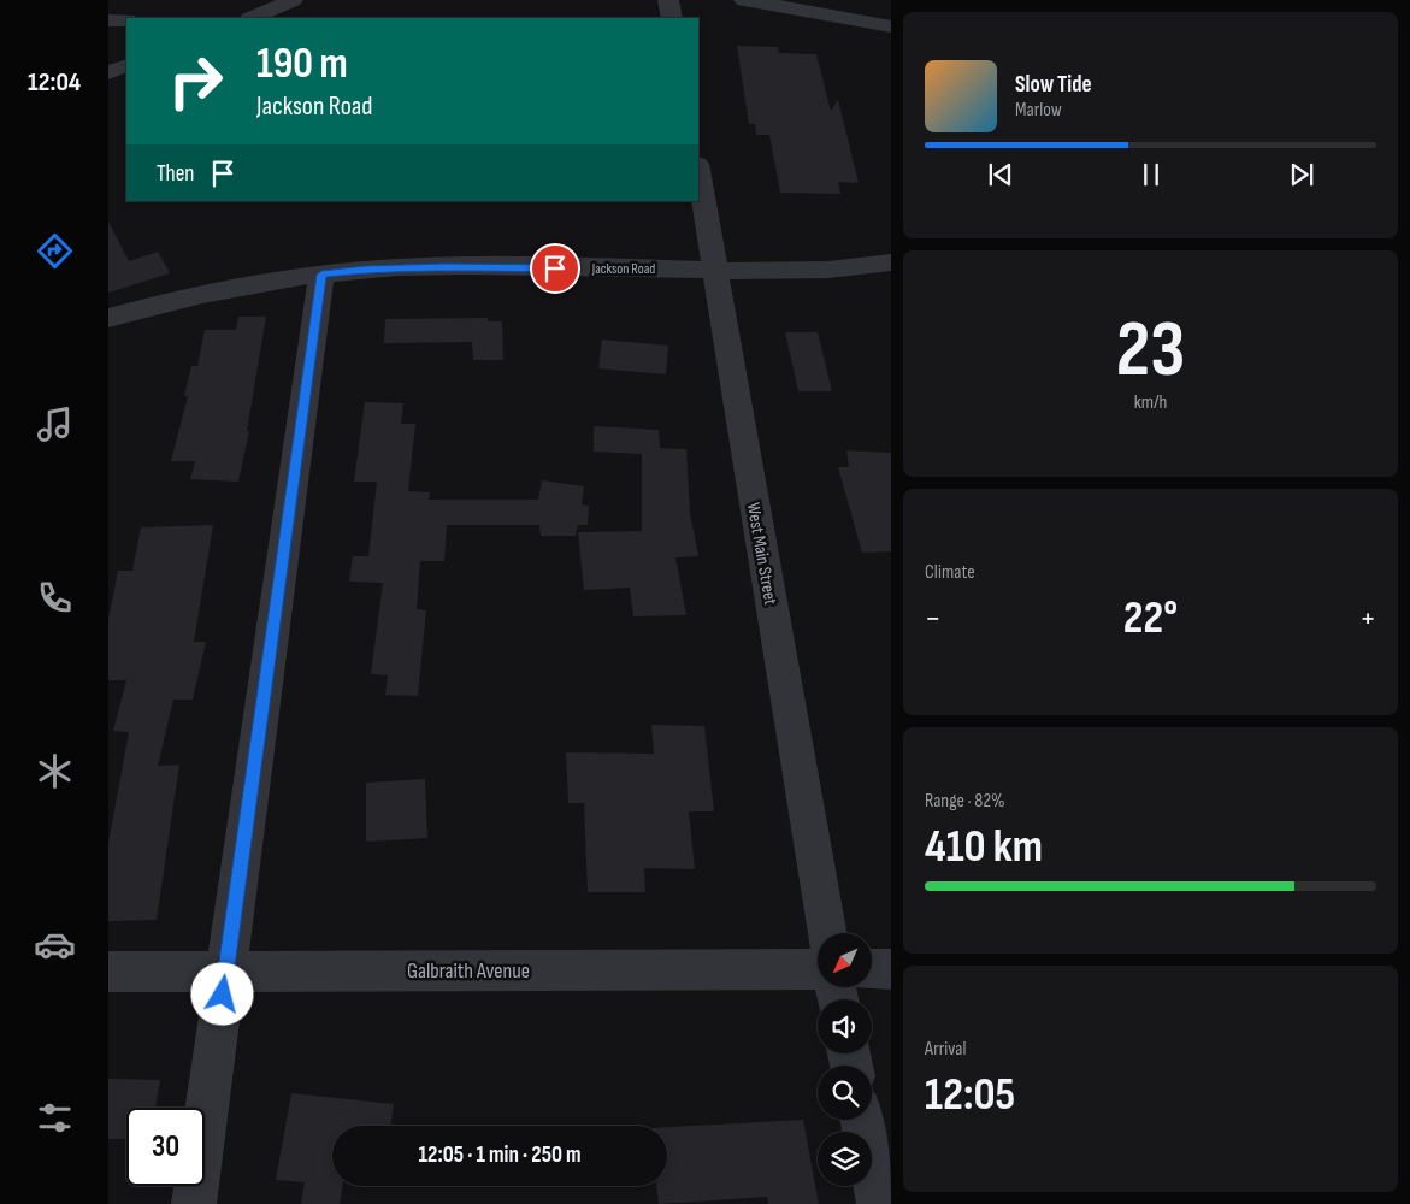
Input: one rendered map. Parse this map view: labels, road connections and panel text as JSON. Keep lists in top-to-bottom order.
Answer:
{
  "streets": {
    "street": ["Jackson Road", "West Main Street", "Galbraith Avenue"]
  },
  "crossings": [
    ["Jackson Road", "West Main Street"]
  ],
  "north": "bottom left",
  "page": {
    "tabs": "12:04",
    "turn": ["190 m", "Jackson Road"],
    "song": ["Slow Tide", "Marlow"],
    "then": "Then",
    "tile": [
      ["23", "km/h"],
      "Climate",
      ["Range · 82%", "410 km"],
      ["Arrival", "12:05"]
    ],
    "heat": ["−", "22°", "+"],
    "limit": "30",
    "trip": "12:05 · 1 min · 250 m"
  }
}
